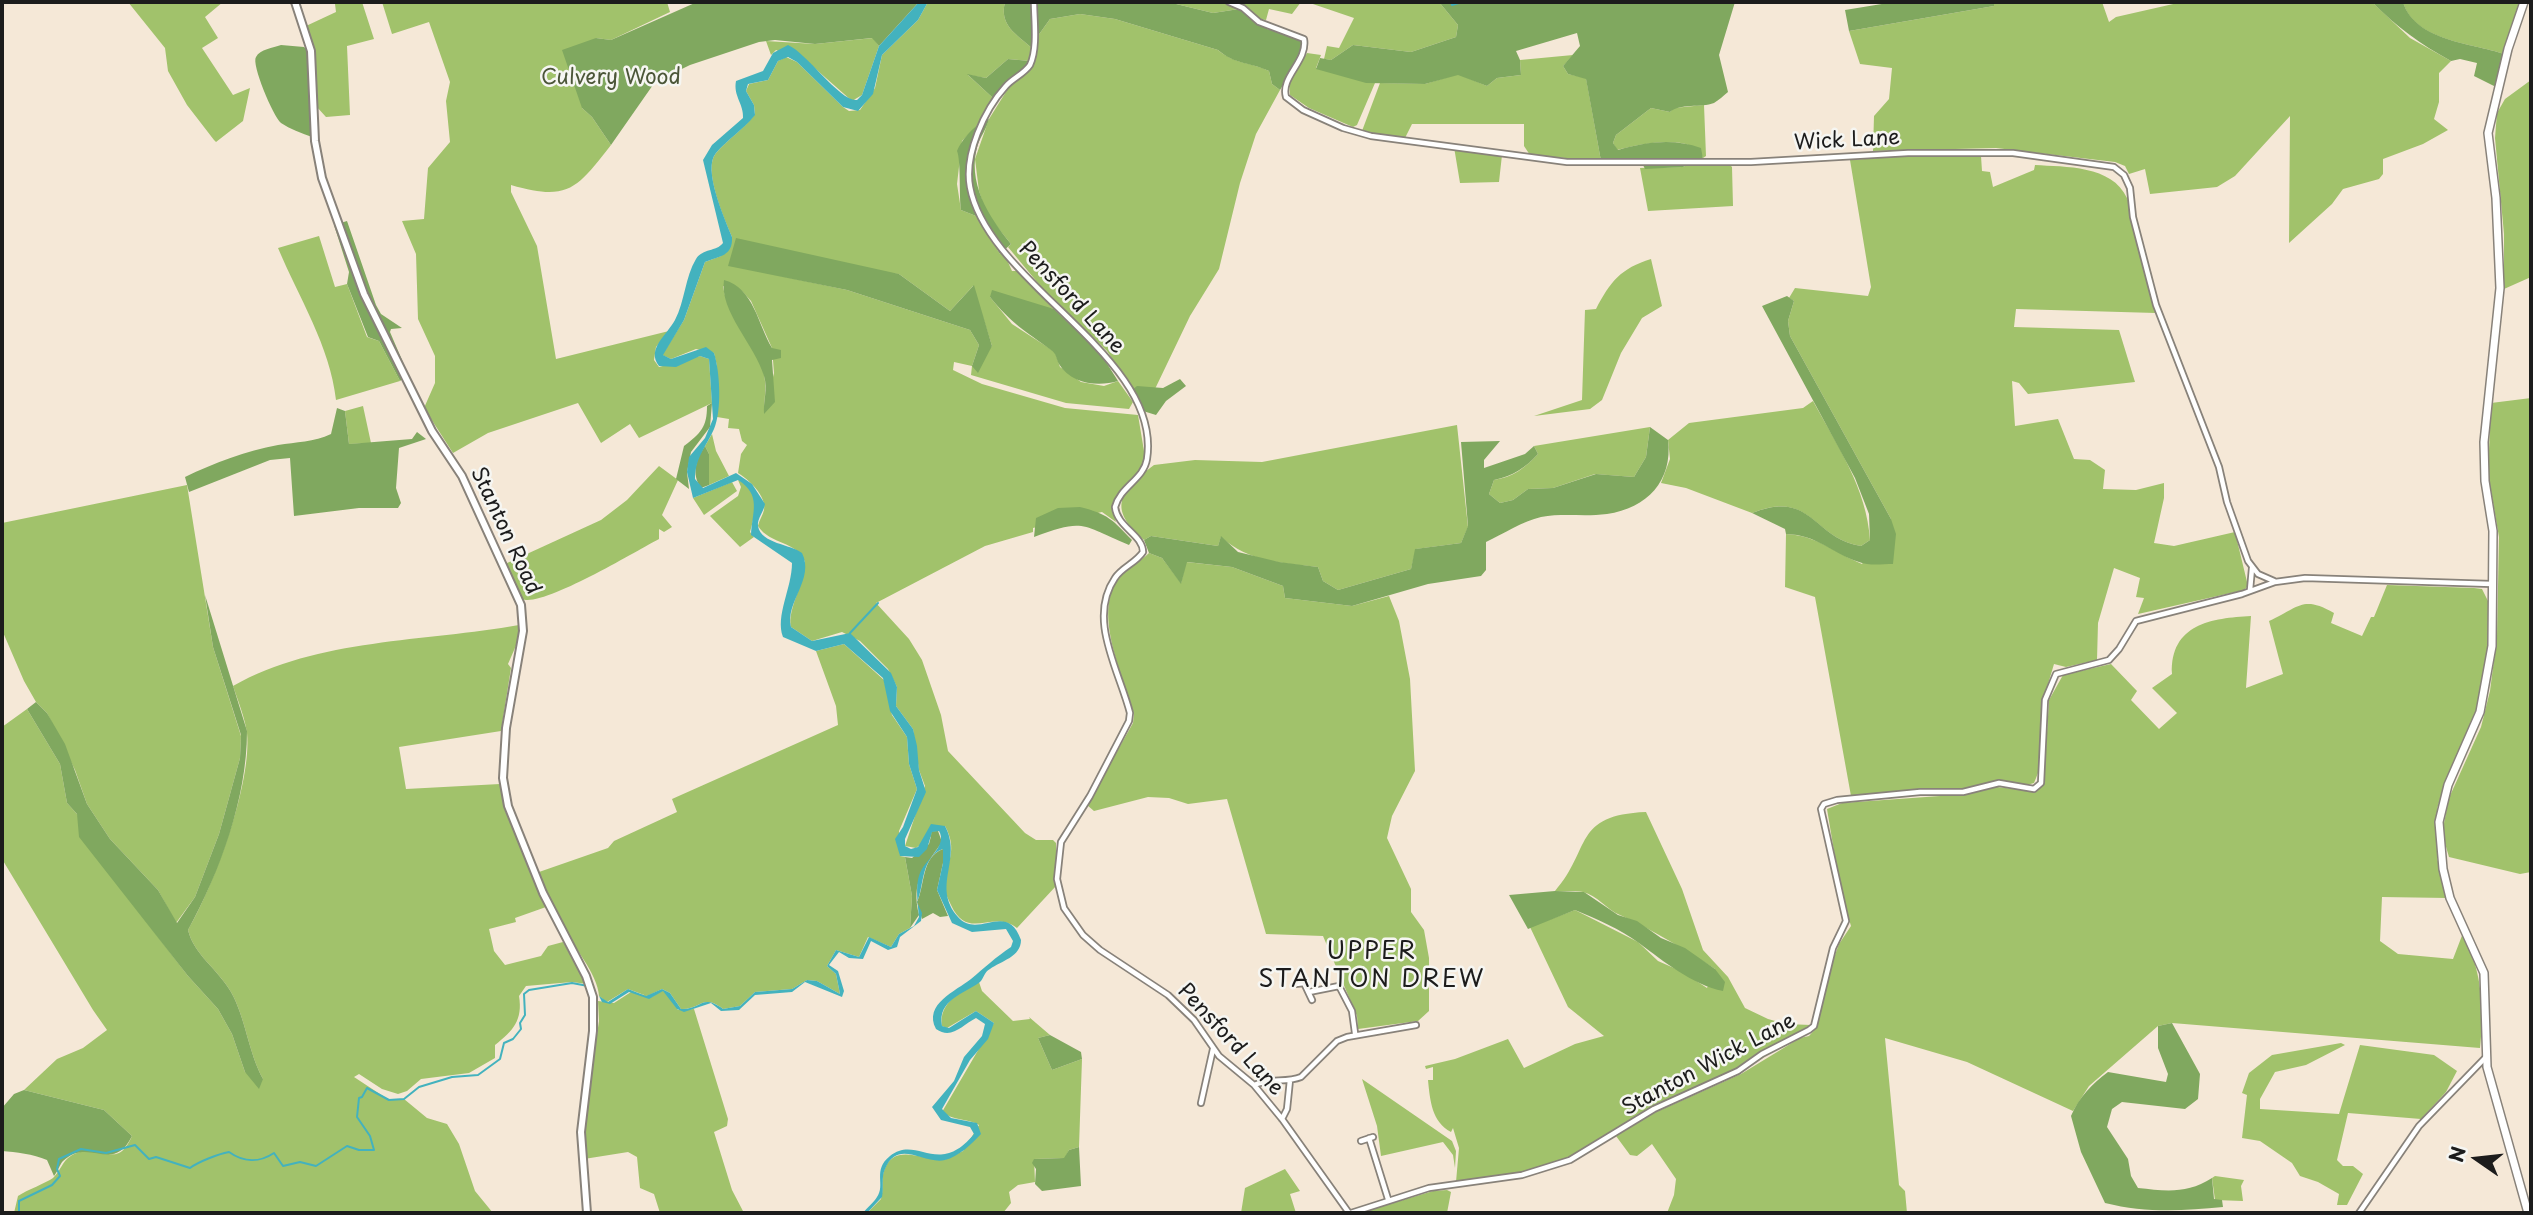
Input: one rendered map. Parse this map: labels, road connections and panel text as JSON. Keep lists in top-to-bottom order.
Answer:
{
  "streets": {
    "main road": ["Stanton Road"],
    "street": ["Wick Lane", "Pensford Lane", "Stanton Wick Lane"]
  },
  "crossings": [
    ["Pensford Lane", "Stanton Wick Lane"]
  ],
  "districts": ["UPPER STANTON DREW"],
  "parks": ["Culvery Wood"],
  "north": "left"
}
